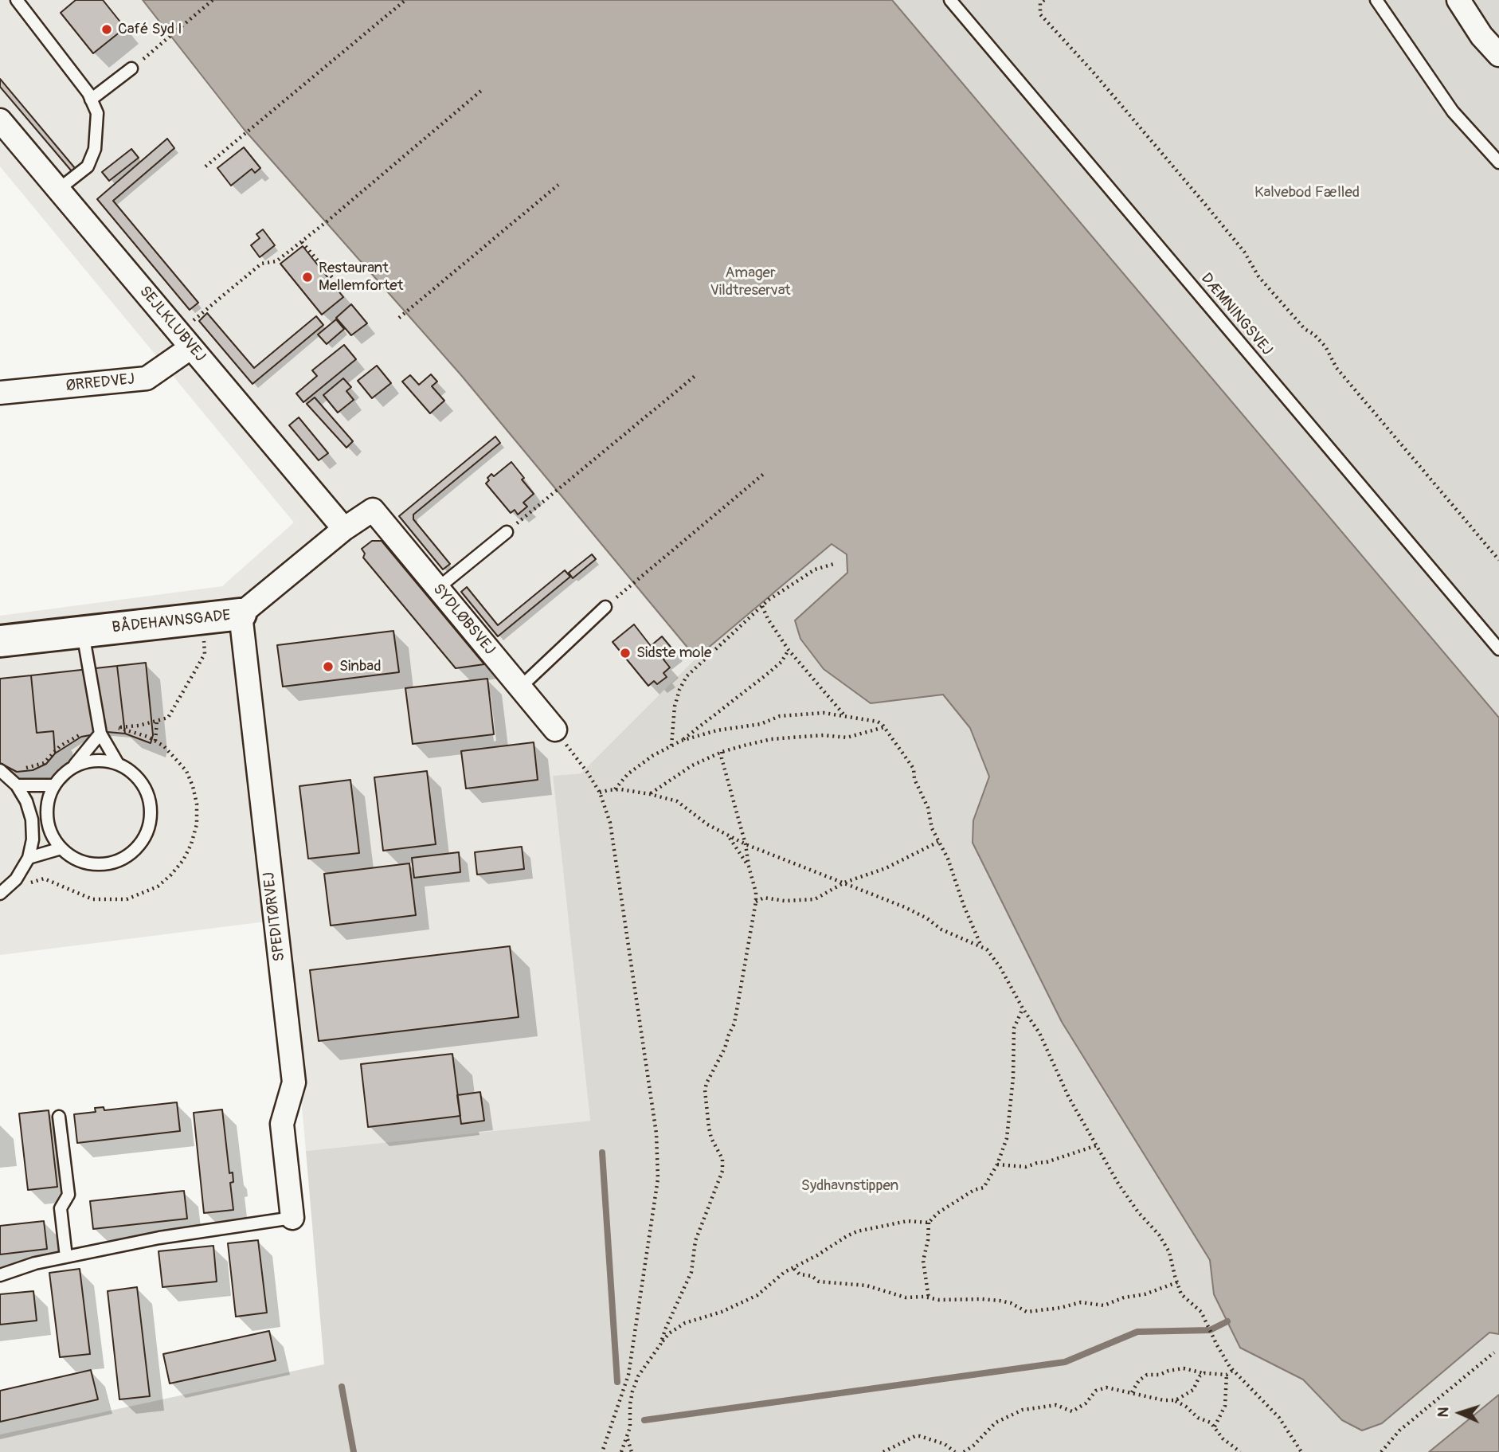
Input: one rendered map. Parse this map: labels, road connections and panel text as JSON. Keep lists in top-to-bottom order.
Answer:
{
  "streets": {
    "street": [
      "SEJLKLUBVEJ",
      "ØRREDVEJ",
      "SYDLØBSVEJ",
      "BÅDEHAVNSGADE",
      "SPEDITØRVEJ"
    ],
    "lane": ["DÆMNINGSVEJ"]
  },
  "crossings": [
    ["SEJLKLUBVEJ", "ØRREDVEJ"],
    ["SEJLKLUBVEJ", "BÅDEHAVNSGADE"],
    ["SYDLØBSVEJ", "BÅDEHAVNSGADE"],
    ["BÅDEHAVNSGADE", "SPEDITØRVEJ"]
  ],
  "parks": ["Kalvebod Fælled", "Amager Vildtreservat", "Sydhavnstippen"],
  "places": [
    "Café Syd I",
    "Restaurant Mellemfortet",
    "Sidste mole",
    "Sinbad"
  ],
  "north": "left"
}
